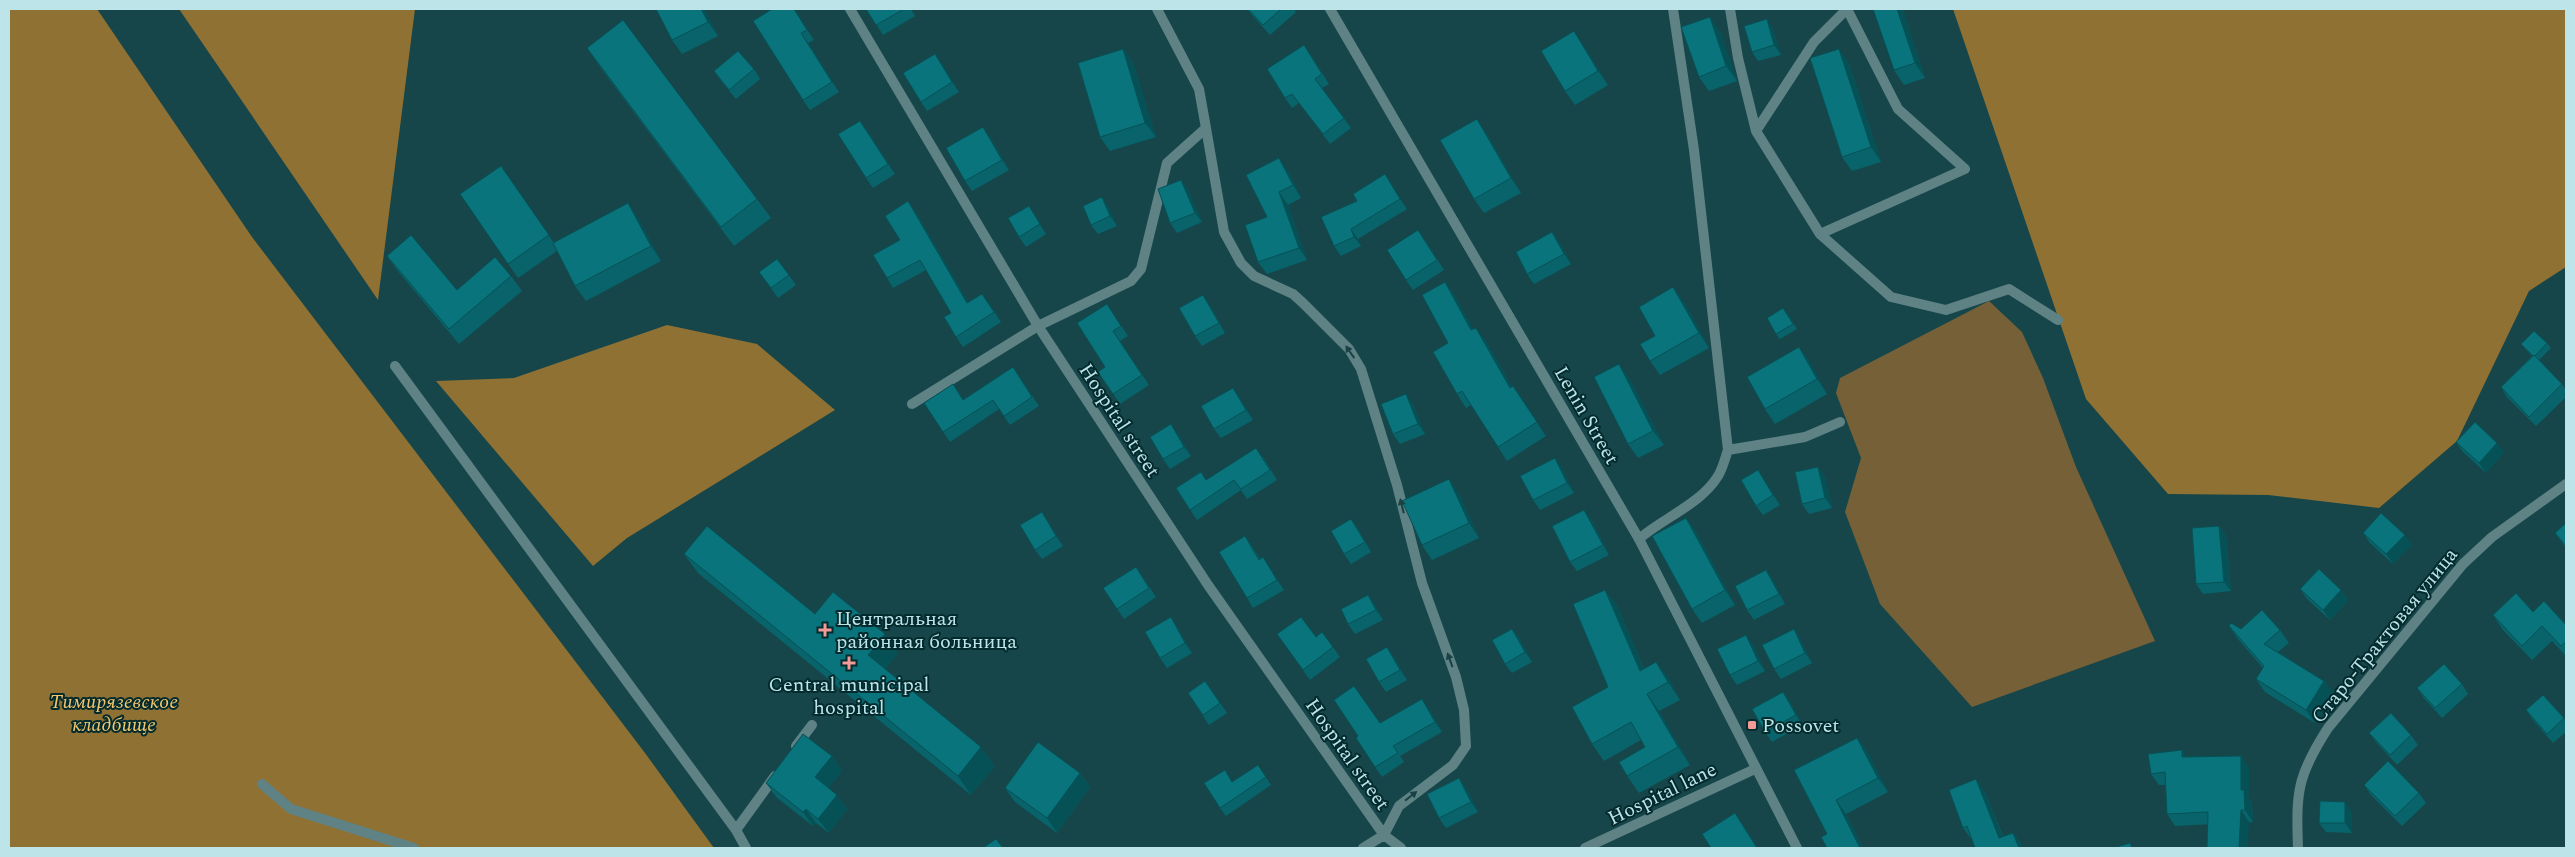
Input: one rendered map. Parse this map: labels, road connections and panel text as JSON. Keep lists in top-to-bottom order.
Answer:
{
  "streets": {
    "street": [
      "Lenin Street",
      "Hospital street",
      "Старо-Трактовая улица",
      "Hospital lane"
    ]
  },
  "crossings": [
    ["Lenin Street", "Hospital lane"]
  ],
  "parks": ["Тимирязевское кладбище"],
  "places": {
    "health": ["Центральная районная больница", "Central municipal hospital"],
    "transit": ["Possovet"]
  }
}
